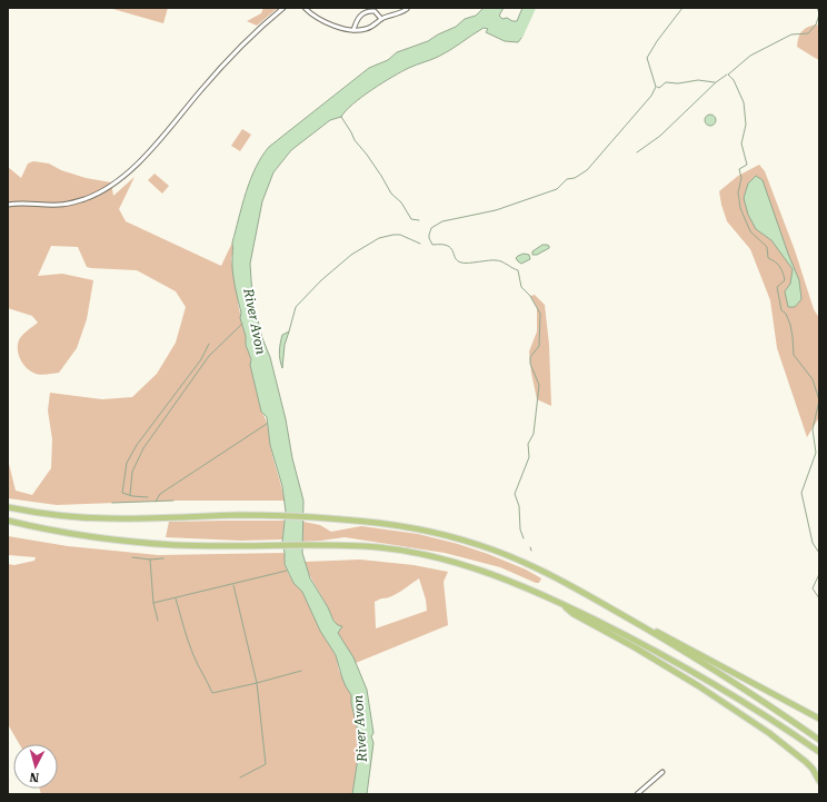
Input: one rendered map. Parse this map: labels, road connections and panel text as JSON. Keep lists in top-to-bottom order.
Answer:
{
  "water": ["River Avon"],
  "north": "bottom"
}
